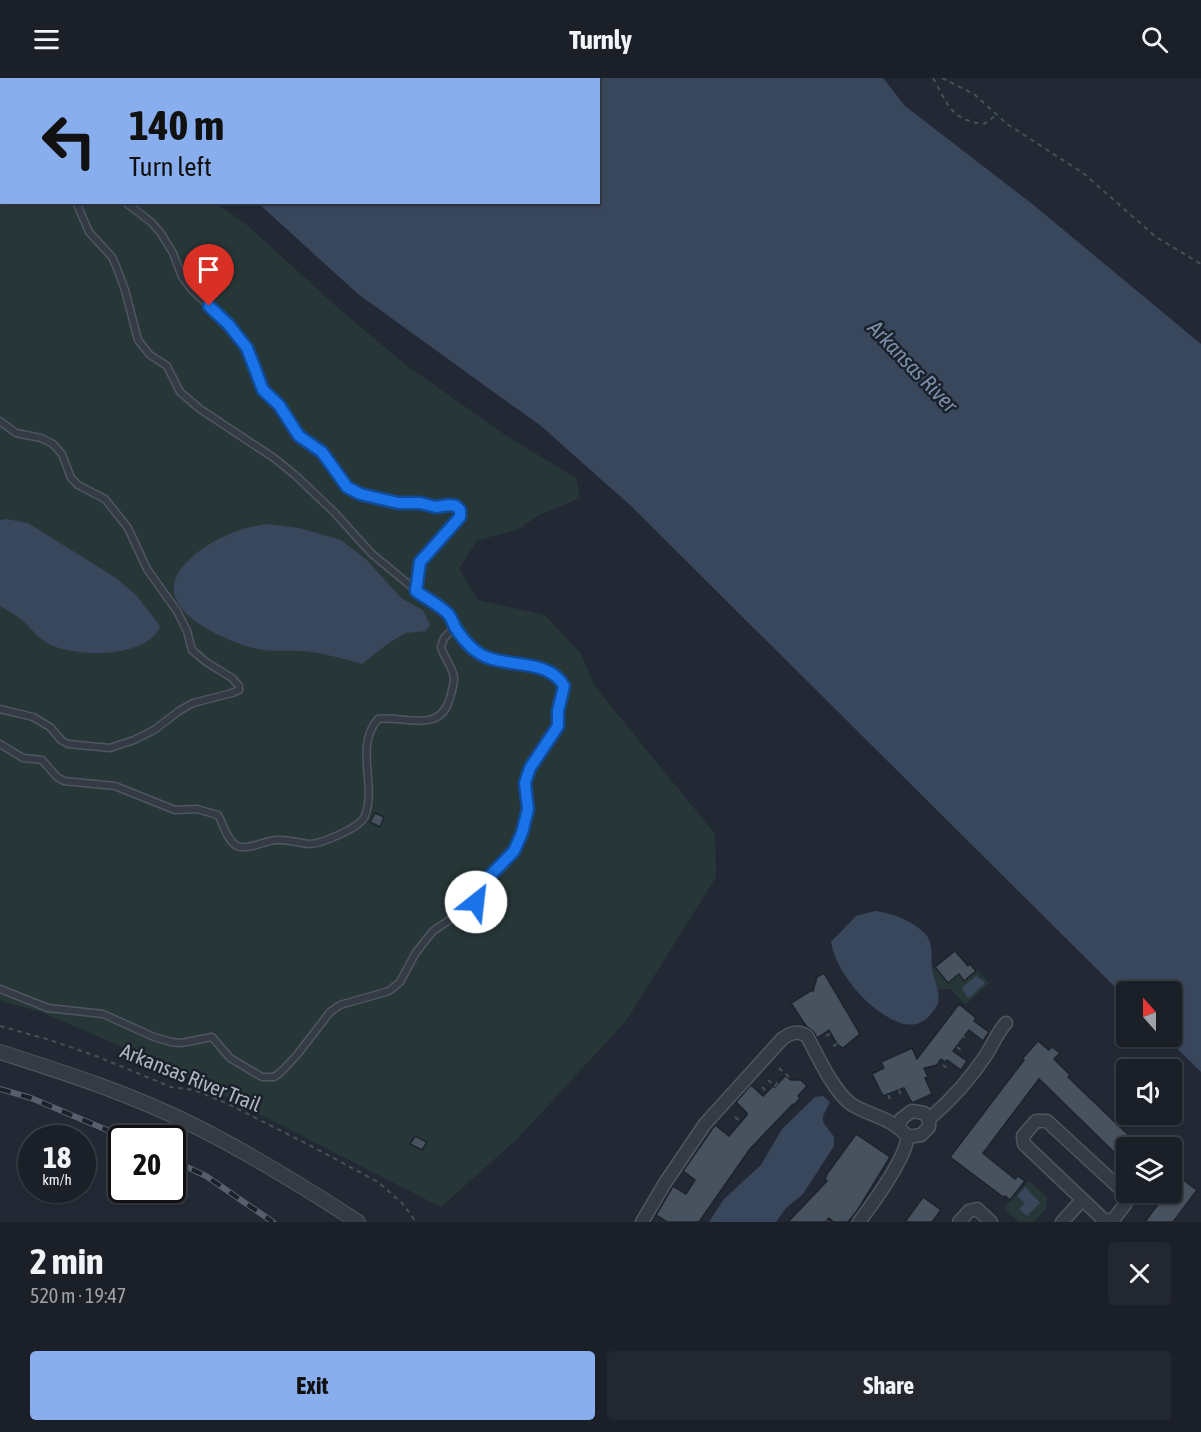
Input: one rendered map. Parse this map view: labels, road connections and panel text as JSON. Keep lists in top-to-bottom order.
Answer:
{
  "streets": {
    "path": ["Arkansas River Trail"]
  },
  "water": ["Arkansas River"],
  "north": "top",
  "page": {
    "header": "Turnly",
    "turn": ["140 m", "Turn left"],
    "speed": "18 km/h",
    "limit": "20",
    "heading": ["2 min", "520 m · 19:47"],
    "buttons": ["Exit", "Share"]
  }
}
